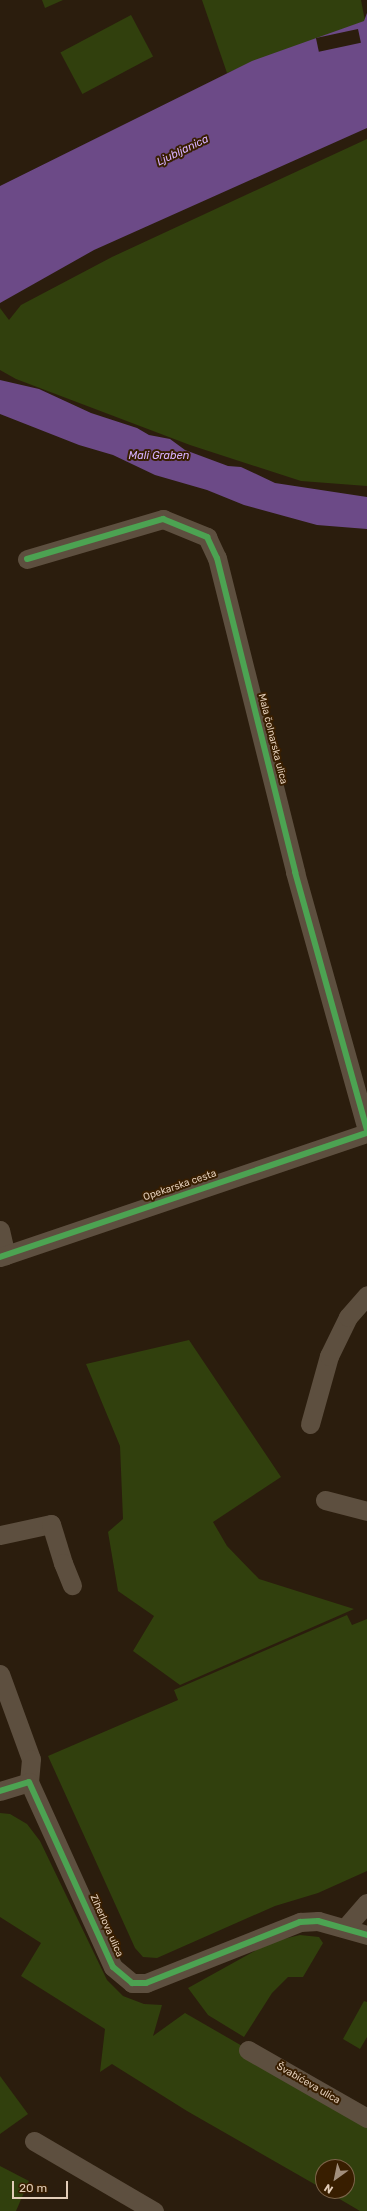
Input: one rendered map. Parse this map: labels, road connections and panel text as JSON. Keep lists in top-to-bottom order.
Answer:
{
  "streets": {
    "street": [
      "Mala čolnarska ulica",
      "Opekarska cesta",
      "Ziherlova ulica",
      "Švabićeva ulica"
    ]
  },
  "crossings": [
    ["Mala čolnarska ulica", "Opekarska cesta"]
  ],
  "water": ["Ljubljanica", "Mali Graben"],
  "scale_bar": "20 m",
  "north": "bottom left"
}
